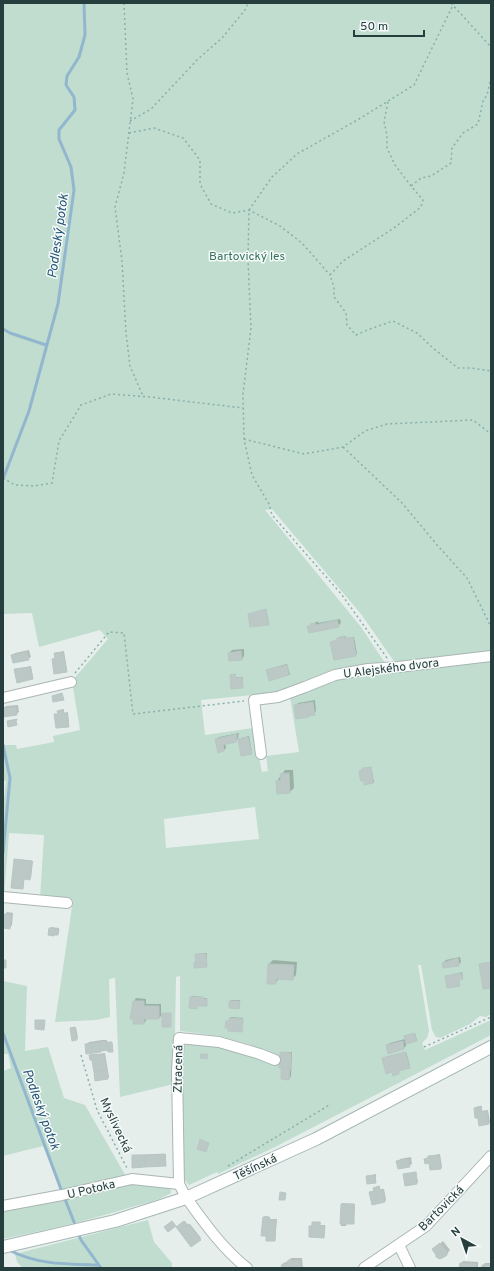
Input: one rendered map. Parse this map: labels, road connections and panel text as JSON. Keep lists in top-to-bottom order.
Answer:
{
  "streets": {
    "main road": ["Těšínská"],
    "street": [
      "U Alejského dvora",
      "Ztracená",
      "U Potoka",
      "Bartovická"
    ],
    "path": ["Myslivecká"]
  },
  "crossings": [
    ["Ztracená", "Těšínská"],
    ["Ztracená", "U Potoka"],
    ["Myslivecká", "U Potoka"]
  ],
  "water": ["Podleský potok"],
  "parks": ["Bartovický les"],
  "scale_bar": "50 m",
  "north": "top left"
}
